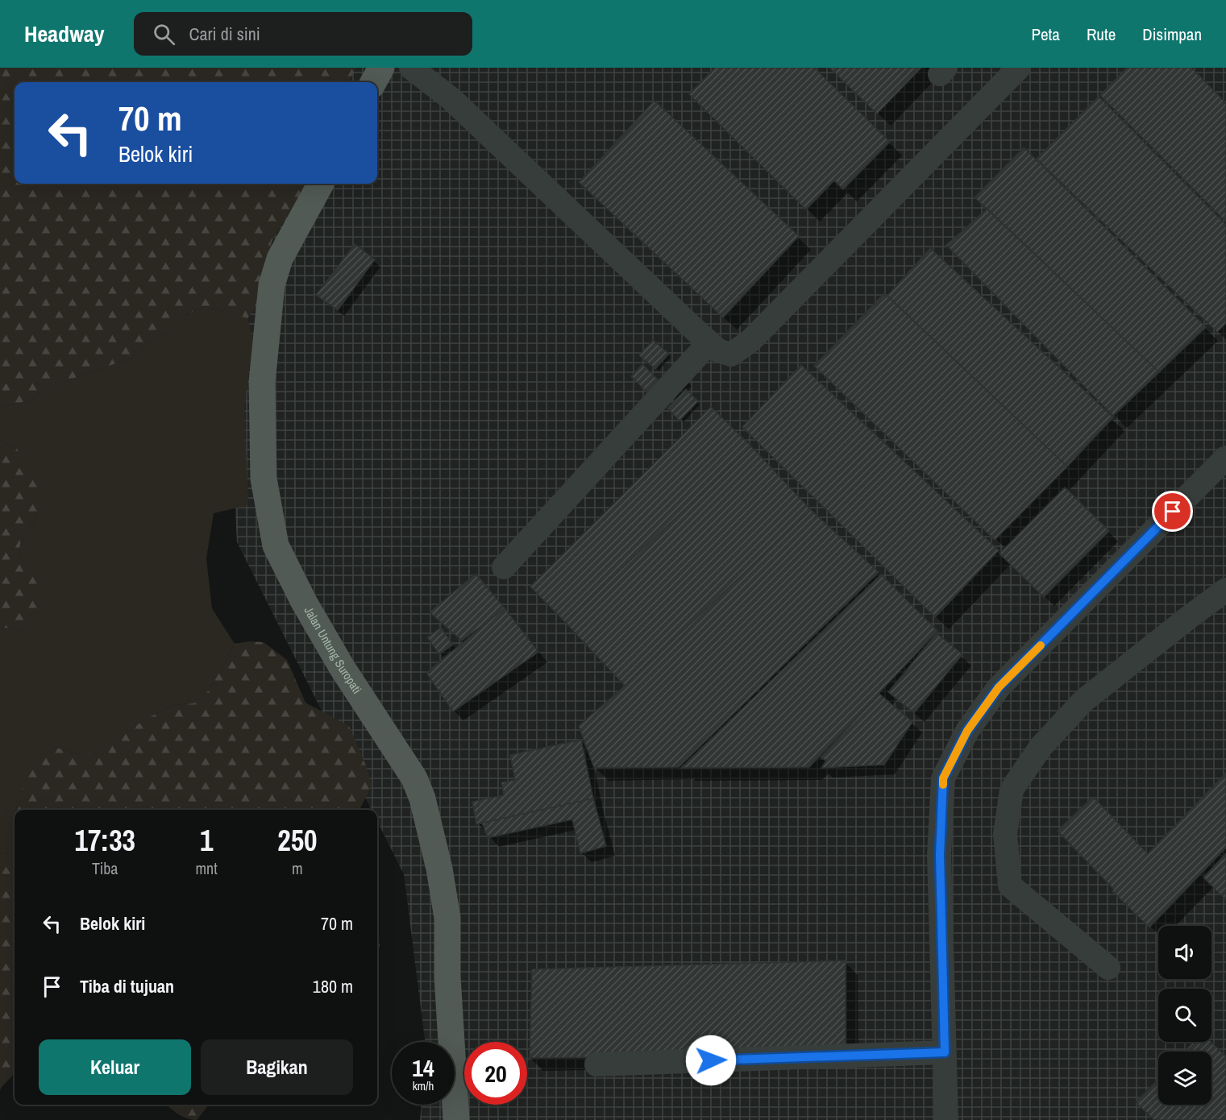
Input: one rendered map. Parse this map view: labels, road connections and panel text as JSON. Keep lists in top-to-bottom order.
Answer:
{
  "streets": {
    "main road": ["Jalan Untung Suropati"]
  },
  "page": {
    "header": "Headway",
    "search": "Cari di sini",
    "nav": ["Peta", "Rute", "Disimpan"],
    "turn": ["70 m", "Belok kiri"],
    "eta": [
      "17:33",
      "Tiba",
      "1",
      "mnt",
      "250",
      "m"
    ],
    "list": [
      {
        "name": "Belok kiri",
        "value": "70 m"
      },
      {
        "name": "Tiba di tujuan",
        "value": "180 m"
      }
    ],
    "buttons": ["Keluar", "Bagikan"],
    "speed": "14 km/h",
    "limit": "20"
  }
}
